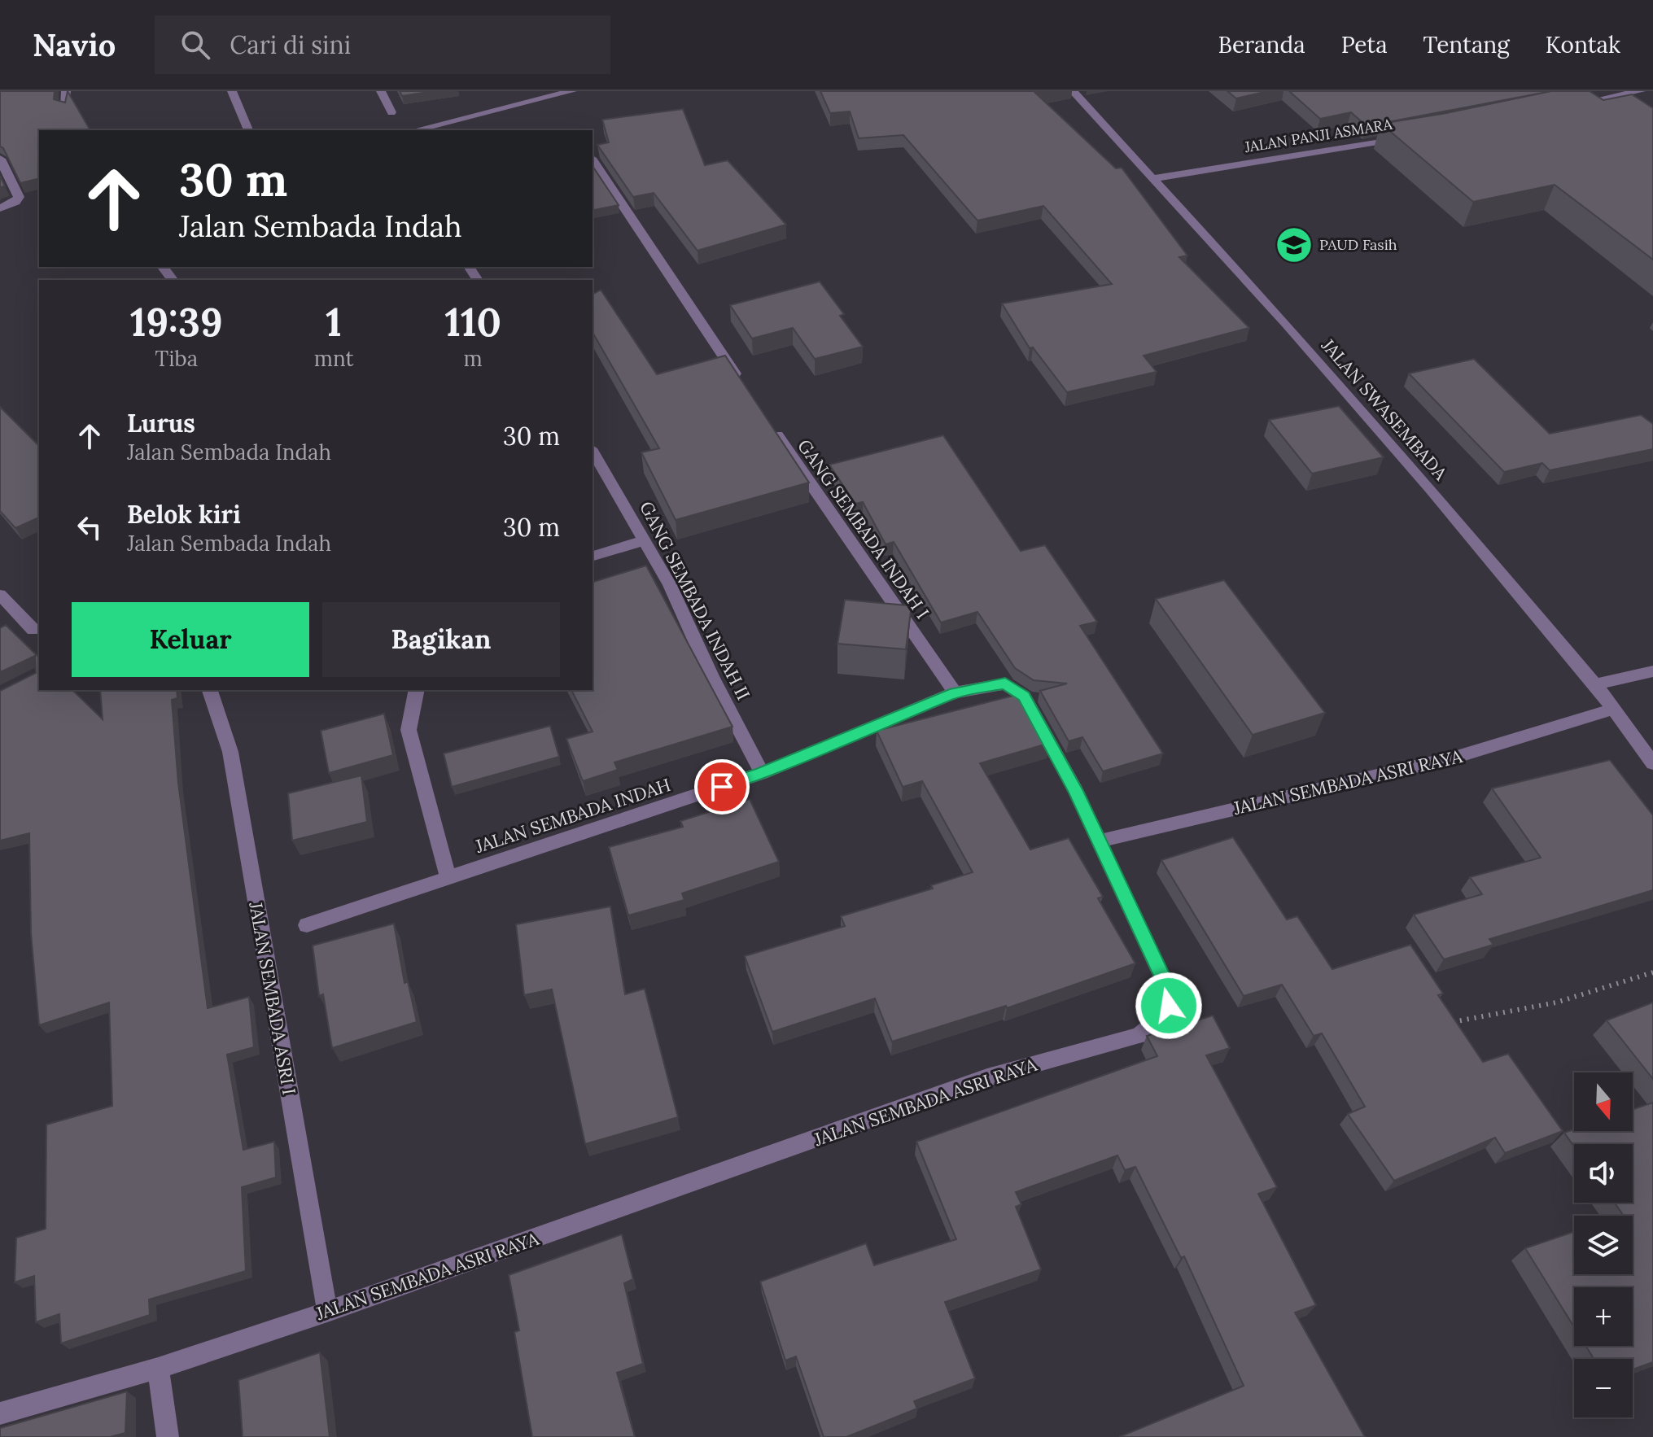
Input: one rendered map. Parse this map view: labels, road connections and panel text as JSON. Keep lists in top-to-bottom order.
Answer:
{
  "streets": {
    "street": [
      "JALAN PANJI ASMARA",
      "JALAN SWASEMBADA",
      "GANG SEMBADA INDAH I",
      "GANG SEMBADA INDAH II",
      "JALAN SEMBADA ASRI RAYA",
      "JALAN SEMBADA INDAH",
      "JALAN SEMBADA ASRI I"
    ]
  },
  "crossings": [
    ["JALAN PANJI ASMARA", "JALAN SWASEMBADA"],
    ["JALAN SWASEMBADA", "JALAN SEMBADA ASRI RAYA"],
    ["GANG SEMBADA INDAH I", "JALAN SEMBADA INDAH"],
    ["GANG SEMBADA INDAH II", "JALAN SEMBADA INDAH"],
    ["JALAN SEMBADA ASRI RAYA", "JALAN SEMBADA INDAH"],
    ["JALAN SEMBADA ASRI RAYA", "JALAN SEMBADA ASRI I"]
  ],
  "places": {
    "school or university": ["PAUD Fasih"]
  },
  "north": "bottom",
  "page": {
    "header": "Navio",
    "search": "Cari di sini",
    "nav": [
      "Beranda",
      "Peta",
      "Tentang",
      "Kontak"
    ],
    "turn": ["30 m", "Jalan Sembada Indah"],
    "eta": [
      "19:39",
      "Tiba",
      "1",
      "mnt",
      "110",
      "m"
    ],
    "list": [
      {
        "name": "Lurus",
        "note": "Jalan Sembada Indah",
        "value": "30 m"
      },
      {
        "name": "Belok kiri",
        "note": "Jalan Sembada Indah",
        "value": "30 m"
      }
    ],
    "buttons": ["Keluar", "Bagikan"],
    "map_buttons": ["+", "−"]
  }
}
